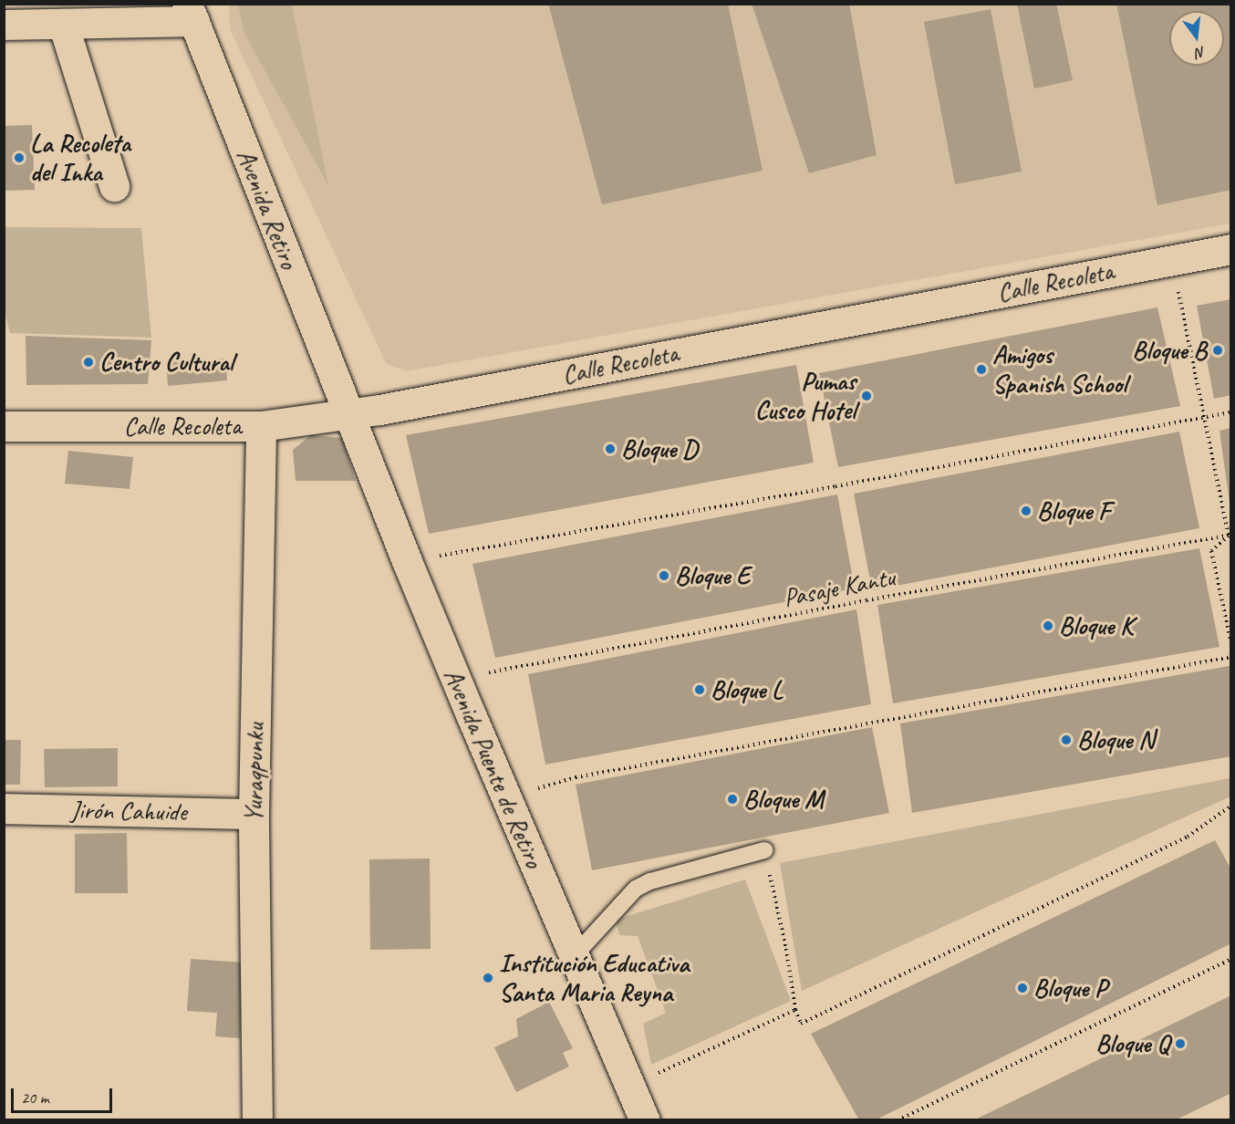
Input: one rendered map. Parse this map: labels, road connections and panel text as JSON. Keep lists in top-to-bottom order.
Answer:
{
  "streets": {
    "street": [
      "Avenida Retiro",
      "Calle Recoleta",
      "Avenida Puente de Retiro",
      "Yuraqpunku",
      "Jirón Cahuide"
    ],
    "path": ["Pasaje Kantu"]
  },
  "crossings": [
    ["Avenida Retiro", "Calle Recoleta"],
    ["Avenida Retiro", "Avenida Puente de Retiro"],
    ["Calle Recoleta", "Avenida Puente de Retiro"],
    ["Calle Recoleta", "Yuraqpunku"],
    ["Pasaje Kantu", "Avenida Puente de Retiro"],
    ["Yuraqpunku", "Jirón Cahuide"]
  ],
  "places": [
    "La Recoleta del Inka",
    "Bloque B",
    "Centro Cultural",
    "Amigos Spanish School",
    "Pumas Cusco Hotel",
    "Bloque D",
    "Bloque F",
    "Bloque E",
    "Bloque K",
    "Bloque L",
    "Bloque N",
    "Bloque M",
    "Institución Educativa Santa Maria Reyna",
    "Bloque P",
    "Bloque Q"
  ],
  "scale_bar": "20 m",
  "north": "bottom"
}
